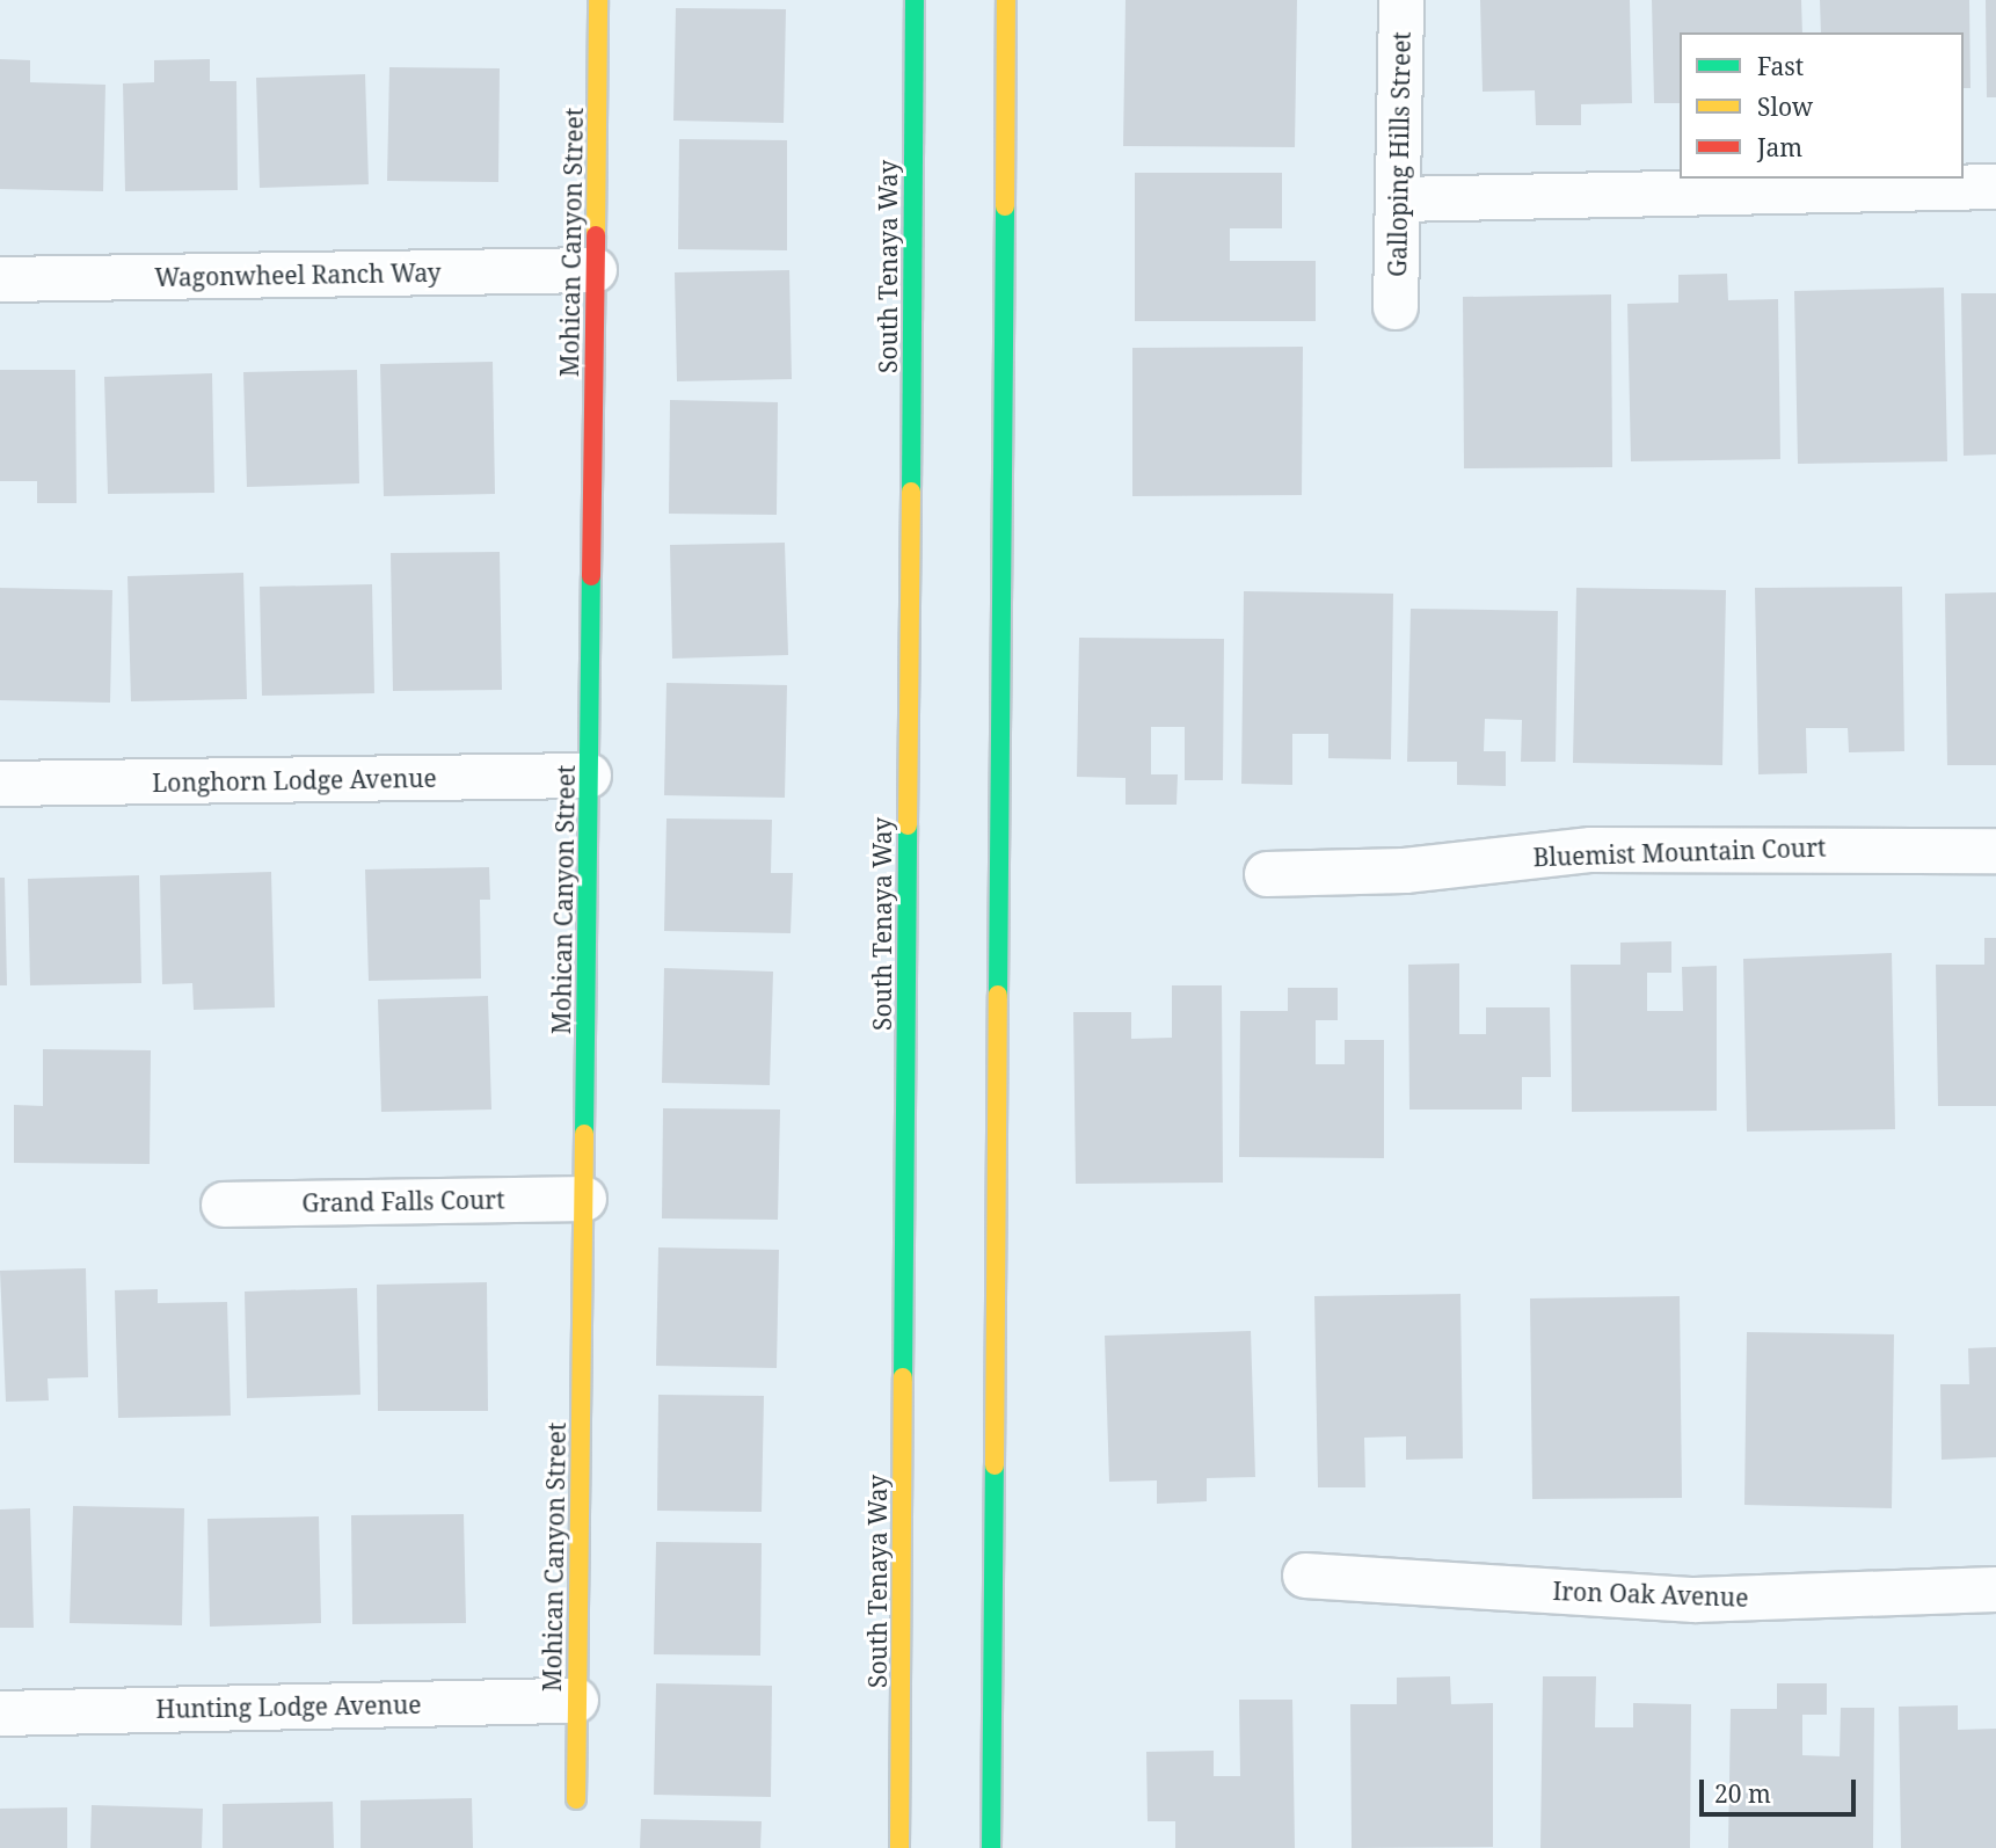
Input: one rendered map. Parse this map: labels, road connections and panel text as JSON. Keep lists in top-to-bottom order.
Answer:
{
  "streets": {
    "street": [
      "Galloping Hills Street",
      "Mohican Canyon Street",
      "South Tenaya Way",
      "Wagonwheel Ranch Way",
      "Longhorn Lodge Avenue",
      "Bluemist Mountain Court",
      "Grand Falls Court",
      "Iron Oak Avenue",
      "Hunting Lodge Avenue"
    ]
  },
  "crossings": [
    ["Mohican Canyon Street", "Wagonwheel Ranch Way"],
    ["Mohican Canyon Street", "Longhorn Lodge Avenue"],
    ["Mohican Canyon Street", "Grand Falls Court"],
    ["Mohican Canyon Street", "Hunting Lodge Avenue"]
  ],
  "legend": ["Fast", "Slow", "Jam"],
  "scale_bar": "20 m"
}
